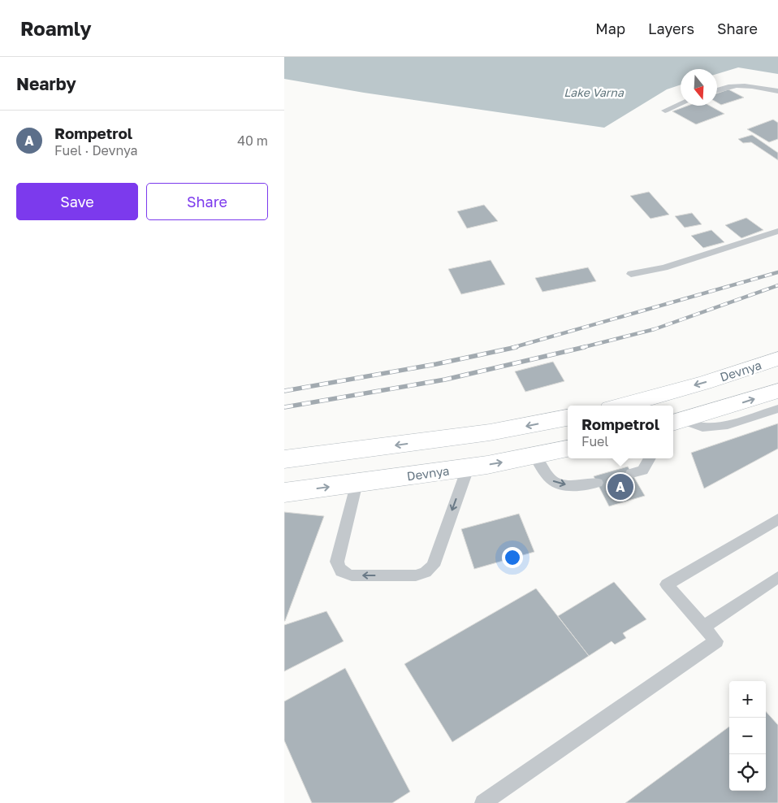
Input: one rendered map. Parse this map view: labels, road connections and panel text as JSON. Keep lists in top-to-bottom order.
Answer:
{
  "streets": {
    "main road": ["Devnya"]
  },
  "water": ["Lake Varna"],
  "north": "bottom",
  "page": {
    "header": "Roamly",
    "nav": ["Map", "Layers", "Share"],
    "heading": "Nearby",
    "list": [
      {
        "mark": "A",
        "name": "Rompetrol",
        "note": "Fuel · Devnya",
        "value": "40 m"
      }
    ],
    "buttons": ["Save", "Share"],
    "popup": ["Rompetrol", "Fuel"],
    "pins": "A",
    "map_buttons": ["+", "−"]
  }
}
